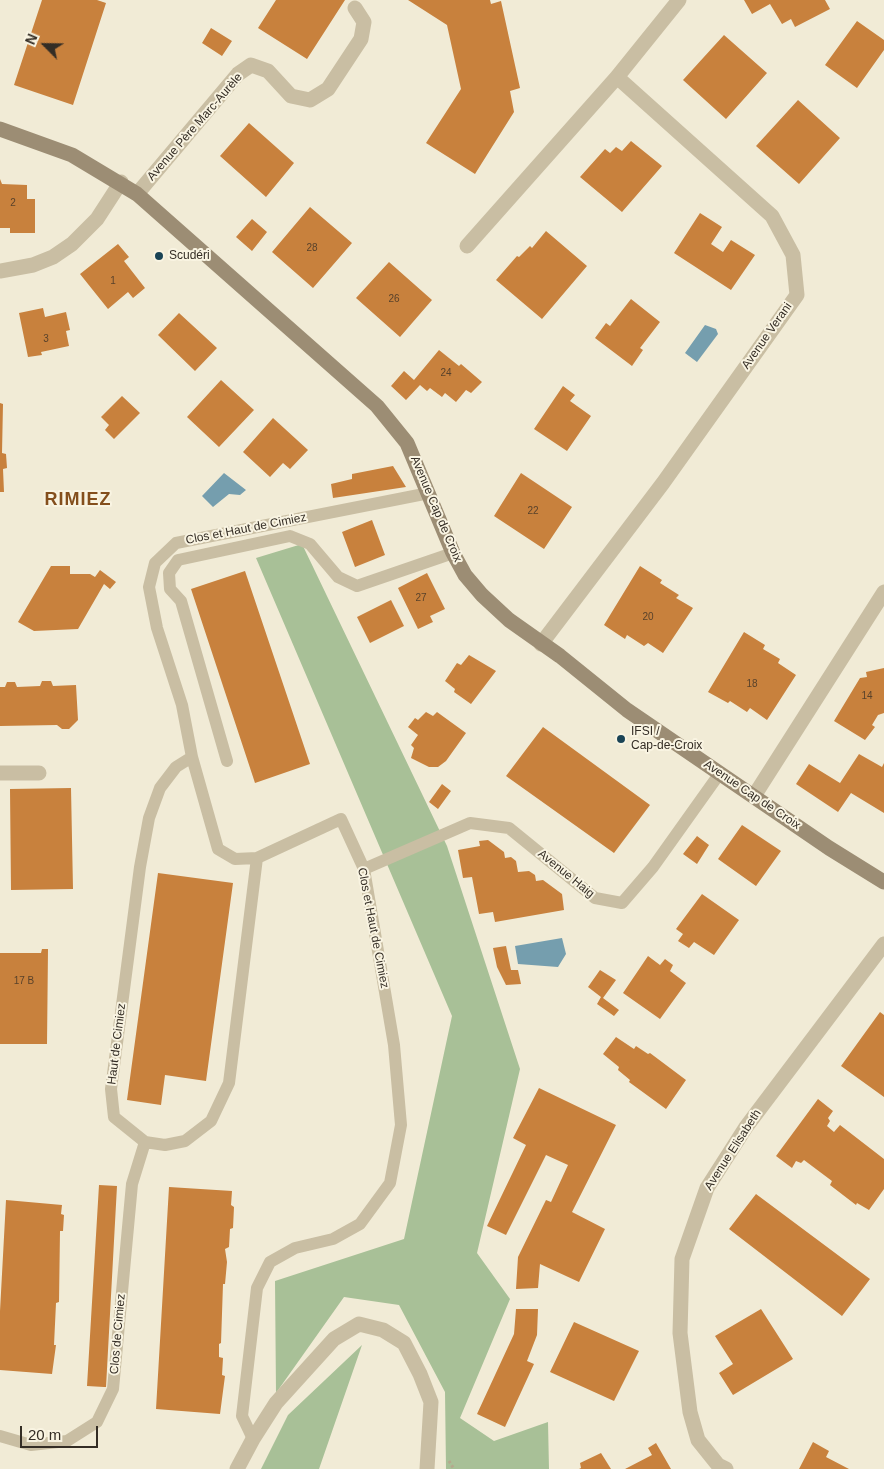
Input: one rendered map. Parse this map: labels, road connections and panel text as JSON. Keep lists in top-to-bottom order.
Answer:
{
  "streets": {
    "street": [
      "Avenue Père Marc-Aurèle",
      "Avenue Verani",
      "Avenue Cap de Croix",
      "Avenue Elisabeth"
    ],
    "lane": [
      "Clos et Haut de Cimiez",
      "Avenue Haig",
      "Haut de Cimiez",
      "Clos de Cimiez"
    ]
  },
  "crossings": [
    ["Avenue Père Marc-Aurèle", "Avenue Cap de Croix"],
    ["Avenue Verani", "Avenue Cap de Croix"],
    ["Avenue Cap de Croix", "Clos et Haut de Cimiez"],
    ["Avenue Cap de Croix", "Avenue Haig"],
    ["Clos et Haut de Cimiez", "Avenue Haig"],
    ["Clos et Haut de Cimiez", "Haut de Cimiez"],
    ["Haut de Cimiez", "Clos de Cimiez"]
  ],
  "districts": ["RIMIEZ"],
  "places": ["Scudéri", "IFSI / Cap-de-Croix"],
  "house_numbers": [
    "2",
    "28",
    "1",
    "26",
    "3",
    "24",
    "22",
    "27",
    "20",
    "18",
    "14",
    "17 B"
  ],
  "scale_bar": "20 m",
  "north": "top left"
}
